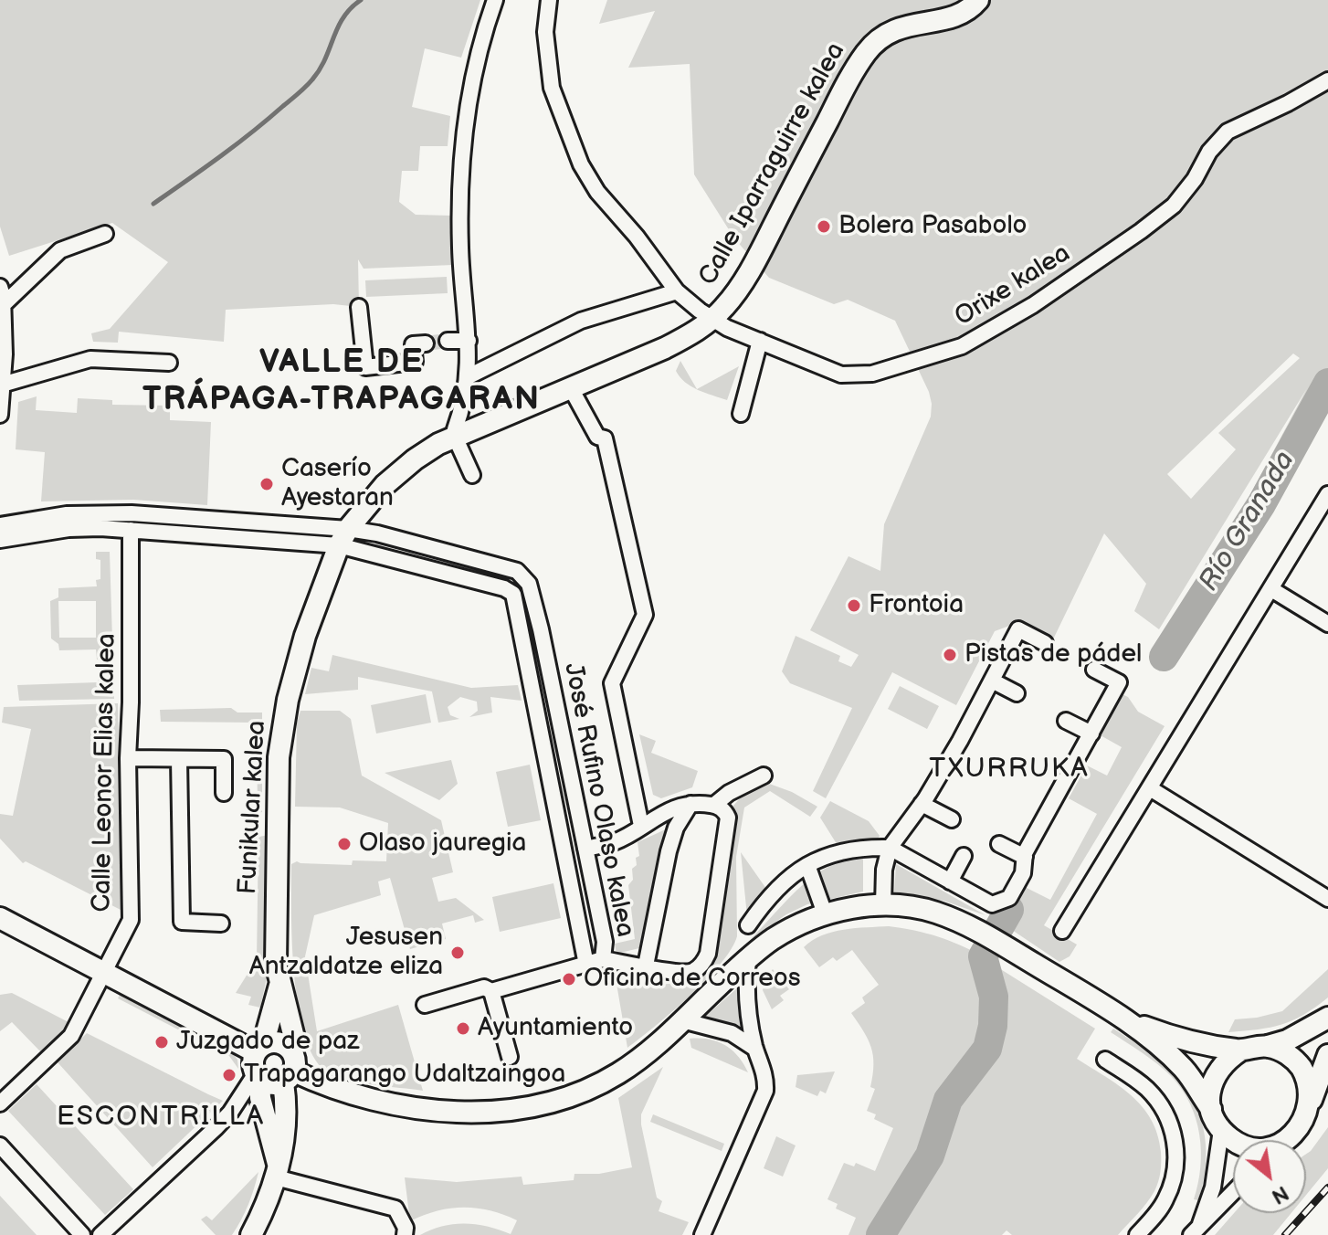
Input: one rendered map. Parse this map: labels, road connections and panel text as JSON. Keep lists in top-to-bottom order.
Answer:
{
  "streets": {
    "street": [
      "Calle Iparraguirre kalea",
      "Orixe kalea",
      "Calle Leonor Elias kalea",
      "José Rufino Olaso kalea",
      "Funikular kalea"
    ]
  },
  "crossings": [
    ["Calle Iparraguirre kalea", "Orixe kalea"],
    ["Calle Iparraguirre kalea", "Funikular kalea"],
    ["Calle Leonor Elias kalea", "José Rufino Olaso kalea"],
    ["José Rufino Olaso kalea", "Funikular kalea"]
  ],
  "districts": ["VALLE DE TRÁPAGA-TRAPAGARAN", "TXURRUKA", "ESCONTRILLA"],
  "water": ["Río Granada"],
  "places": [
    "Bolera Pasabolo",
    "Caserío Ayestaran",
    "Frontoia",
    "Pistas de pádel",
    "Olaso jauregia",
    "Jesusen Antzaldatze eliza",
    "Oficina de Correos",
    "Ayuntamiento",
    "Juzgado de paz",
    "Trapagarango Udaltzaingoa"
  ],
  "north": "bottom right"
}
